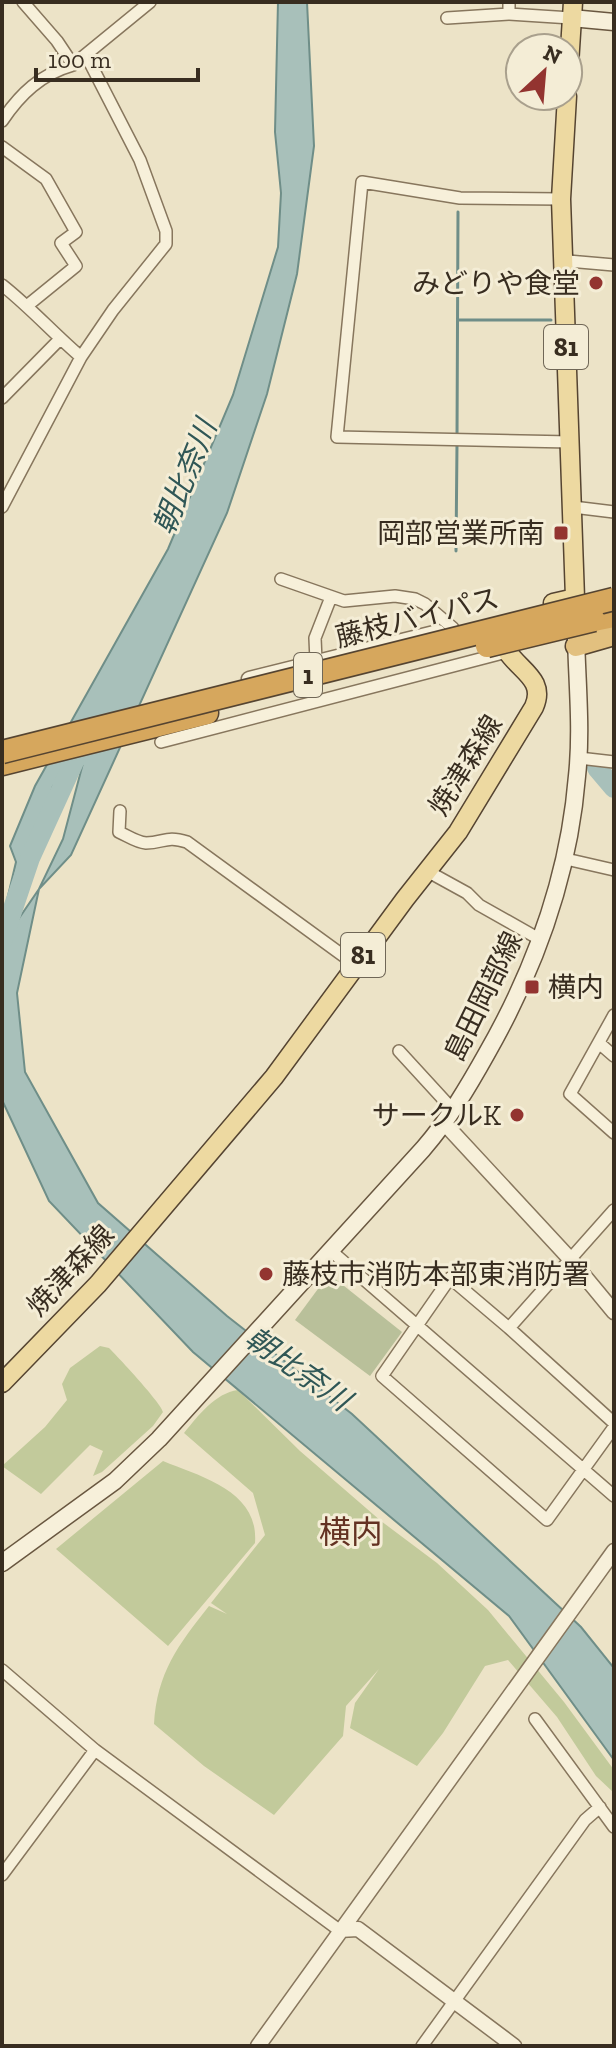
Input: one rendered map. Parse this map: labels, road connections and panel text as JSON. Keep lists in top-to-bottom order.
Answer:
{
  "streets": {
    "highway": ["藤枝バイパス", "1"],
    "main road": ["81", "焼津森線", "島田岡部線"]
  },
  "crossings": [
    ["81", "島田岡部線"]
  ],
  "districts": ["横内"],
  "water": ["朝比奈川"],
  "places": {
    "other": ["みどりや食堂", "サークルK", "藤枝市消防本部東消防署"],
    "transit": ["岡部営業所南", "横内"]
  },
  "scale_bar": "100 m",
  "north": "top right"
}
